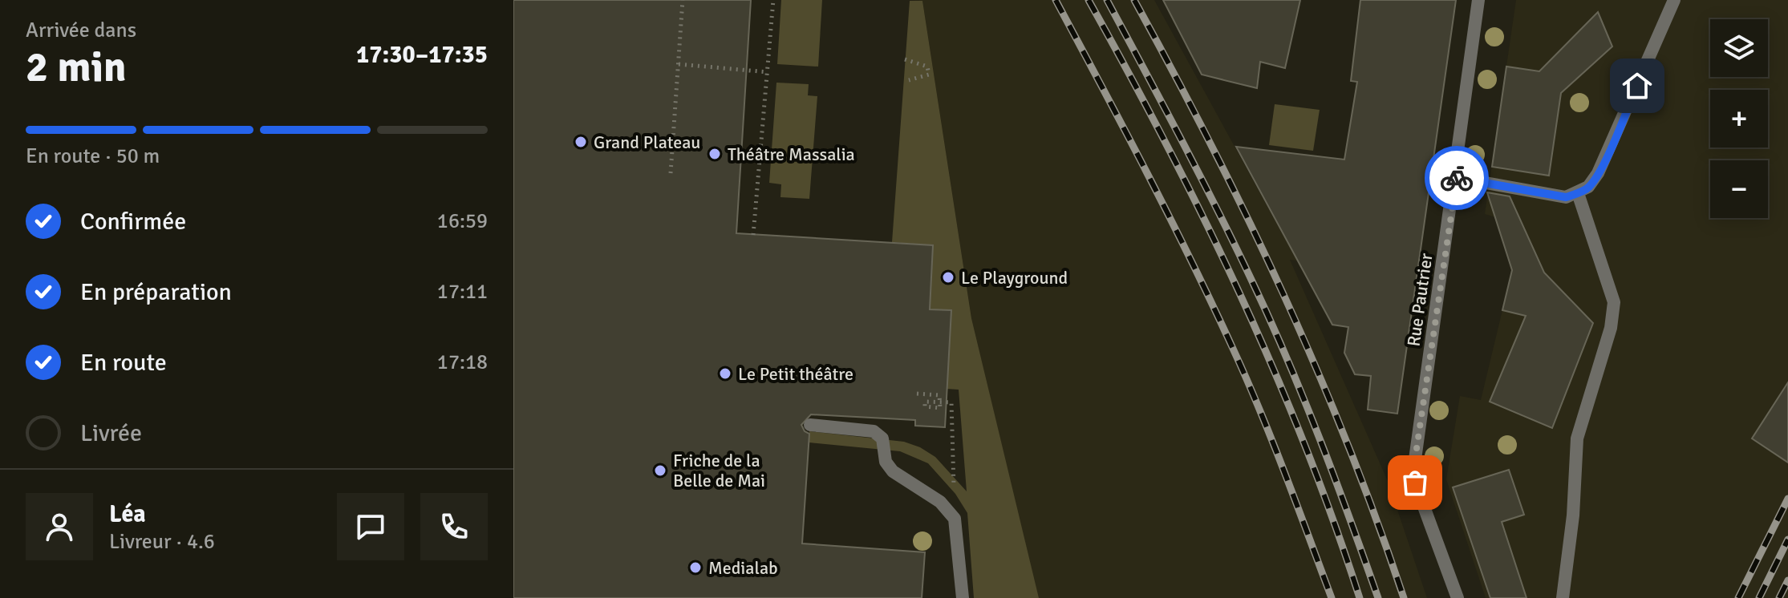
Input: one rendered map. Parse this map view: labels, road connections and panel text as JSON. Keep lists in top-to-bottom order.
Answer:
{
  "streets": {
    "street": ["Rue Pautrier"]
  },
  "places": [
    "Grand Plateau",
    "Théâtre Massalia",
    "Le Playground",
    "Le Petit théâtre",
    "Friche de la Belle de Mai",
    "Medialab"
  ],
  "page": {
    "heading": ["2 min", "Arrivée dans", "17:30–17:35"],
    "panel": ["Léa", "Livreur · 4.6"],
    "map_buttons": ["+", "−"],
    "bar": "En route · 50 m",
    "list": [
      ["Confirmée", "16:59"],
      ["En préparation", "17:11"],
      ["En route", "17:18"],
      "Livrée"
    ]
  }
}
